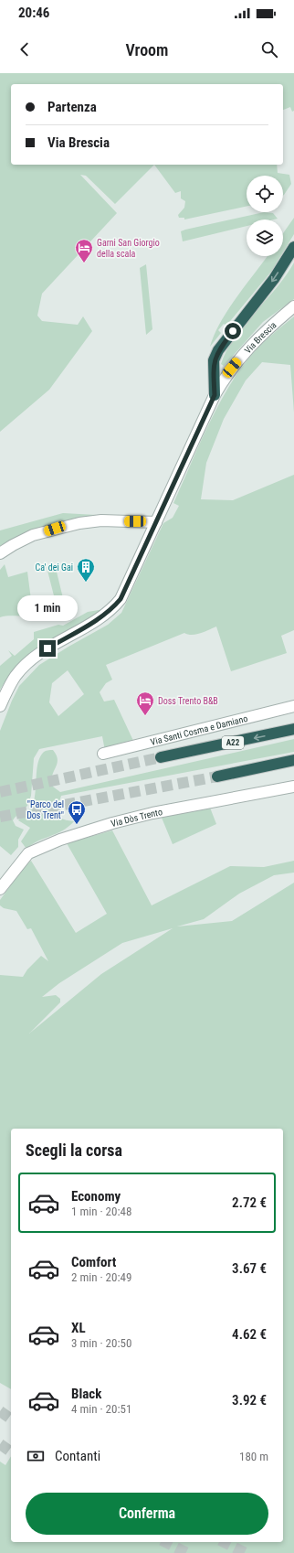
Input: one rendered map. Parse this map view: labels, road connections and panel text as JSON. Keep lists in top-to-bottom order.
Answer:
{
  "streets": {
    "highway": ["A22"],
    "street": ["Via Brescia", "Via Santi Cosma e Damiano", "Via Dòs Trento"]
  },
  "places": {
    "hotel": ["Garni San Giorgio della scala", "Doss Trento B&B"],
    "building": ["Ca' dei Gai"],
    "bus stop": ["\"Parco del Dos Trent\""]
  },
  "page": {
    "status": "20:46",
    "header": "Vroom",
    "banner": ["Partenza", "Via Brescia"],
    "bubble": "1 min",
    "heading": "Scegli la corsa",
    "list": [
      {
        "name": "Economy",
        "note": "1 min · 20:48",
        "value": "2.72 €"
      },
      {
        "name": "Comfort",
        "note": "2 min · 20:49",
        "value": "3.67 €"
      },
      {
        "name": "XL",
        "note": "3 min · 20:50",
        "value": "4.62 €"
      },
      {
        "name": "Black",
        "note": "4 min · 20:51",
        "value": "3.92 €"
      }
    ],
    "pay": ["Contanti", "180 m"],
    "buttons": "Conferma"
  }
}
